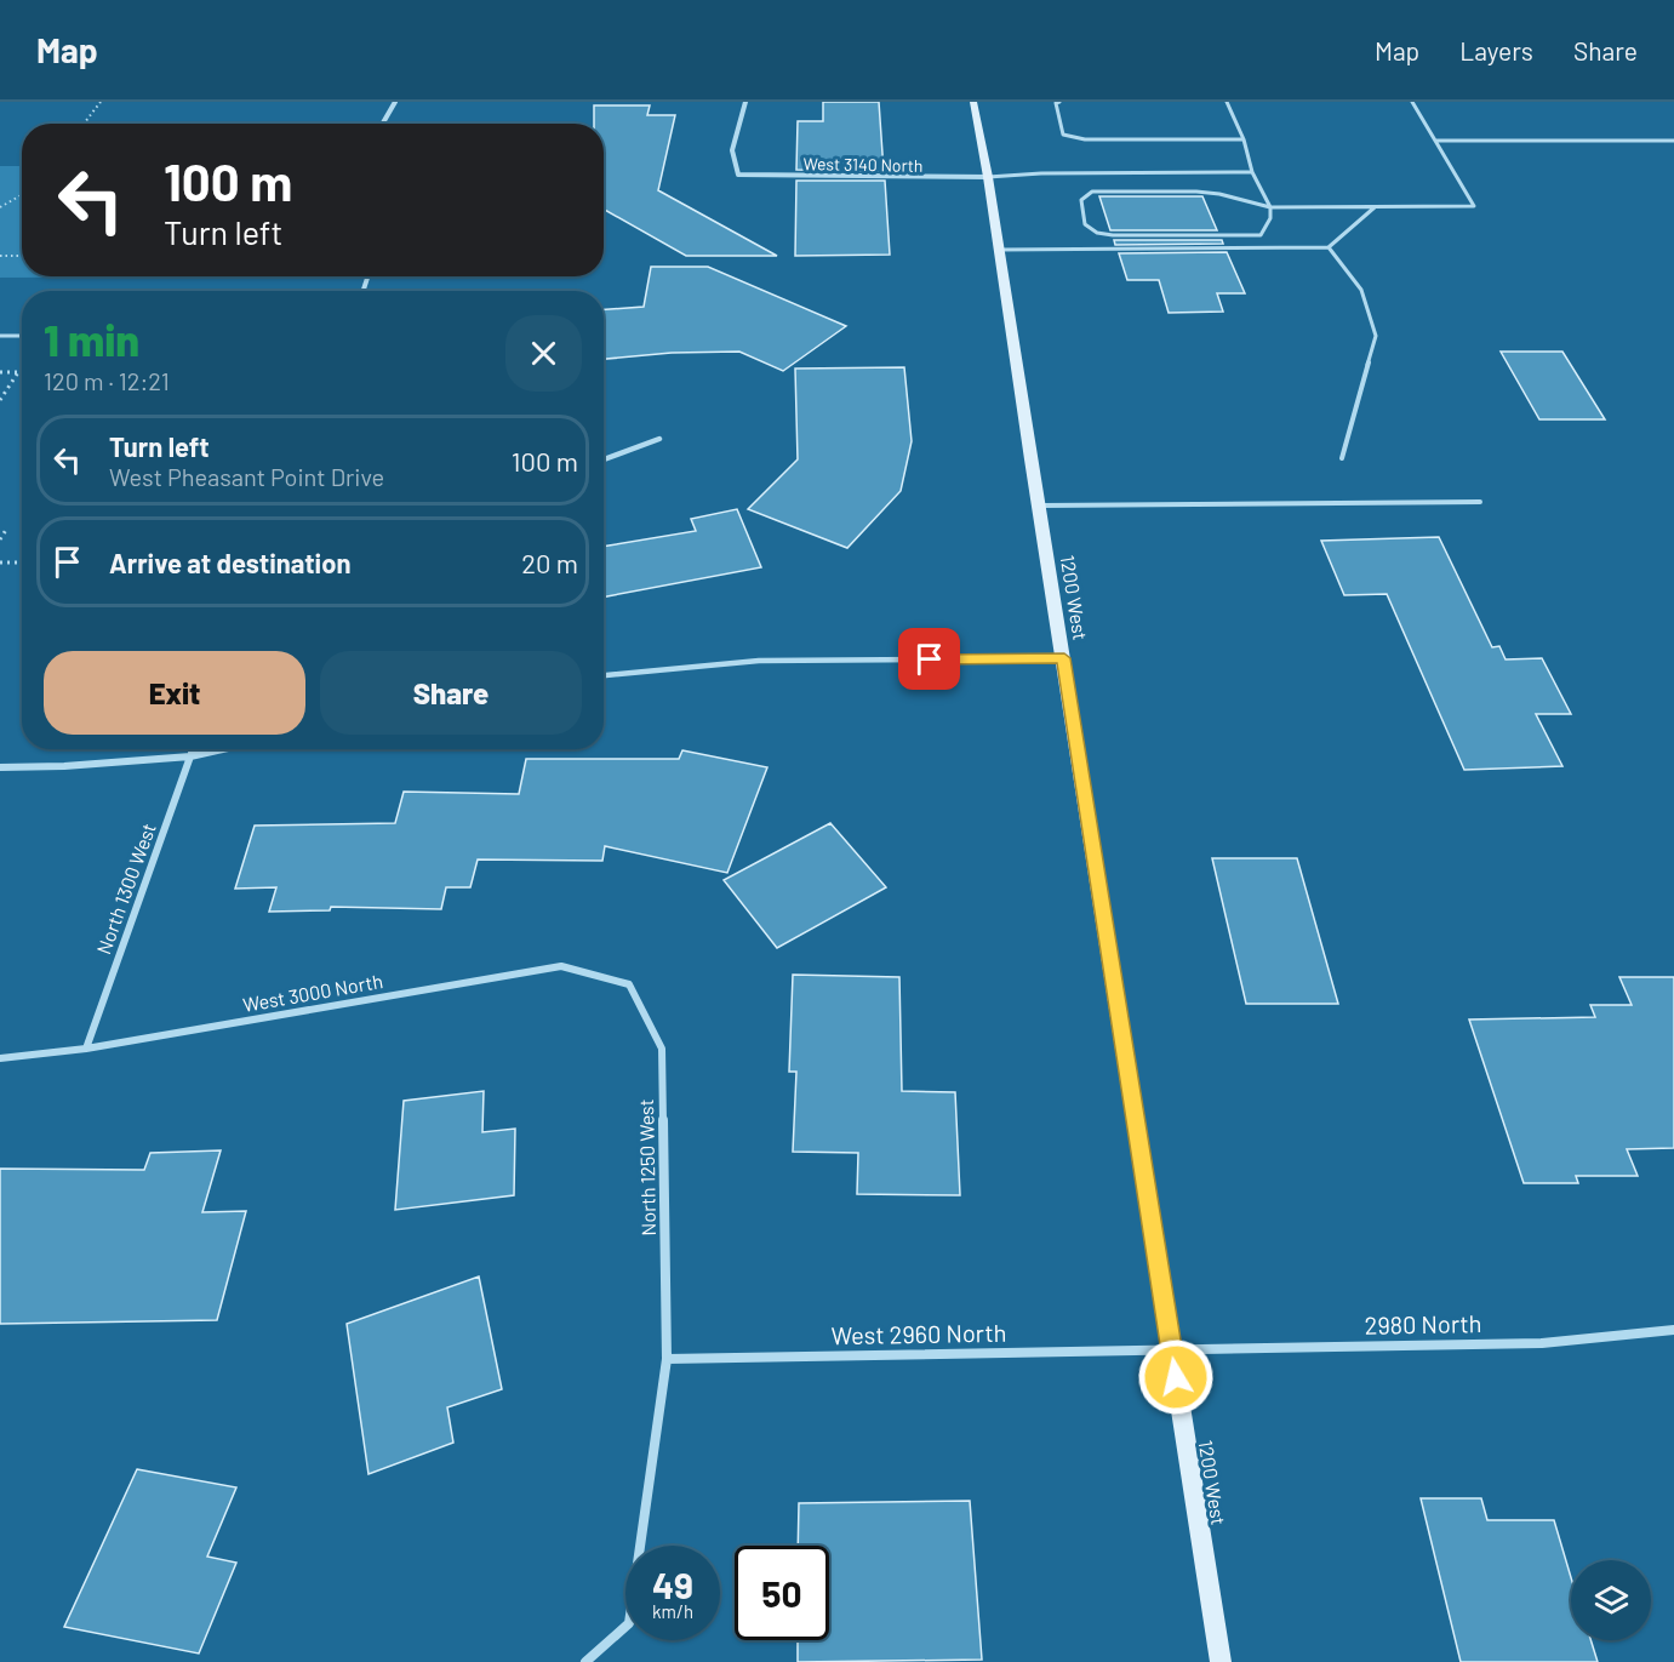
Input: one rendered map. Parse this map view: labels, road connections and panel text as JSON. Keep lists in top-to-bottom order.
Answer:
{
  "streets": {
    "main road": ["1200 West"],
    "street": [
      "West 3140 North",
      "North 1300 West",
      "West 3000 North",
      "North 1250 West",
      "2980 North",
      "West 2960 North"
    ]
  },
  "crossings": [
    ["West 3140 North", "1200 West"],
    ["1200 West", "2980 North"],
    ["1200 West", "West 2960 North"],
    ["North 1300 West", "West 3000 North"],
    ["West 3000 North", "North 1250 West"],
    ["North 1250 West", "West 2960 North"],
    ["2980 North", "West 2960 North"]
  ],
  "page": {
    "header": "Map",
    "nav": ["Map", "Layers", "Share"],
    "turn": ["100 m", "Turn left"],
    "heading": ["1 min", "120 m · 12:21"],
    "list": [
      {
        "name": "Turn left",
        "note": "West Pheasant Point Drive",
        "value": "100 m"
      },
      {
        "name": "Arrive at destination",
        "value": "20 m"
      }
    ],
    "buttons": ["Exit", "Share"],
    "speed": "49 km/h",
    "limit": "50"
  }
}
